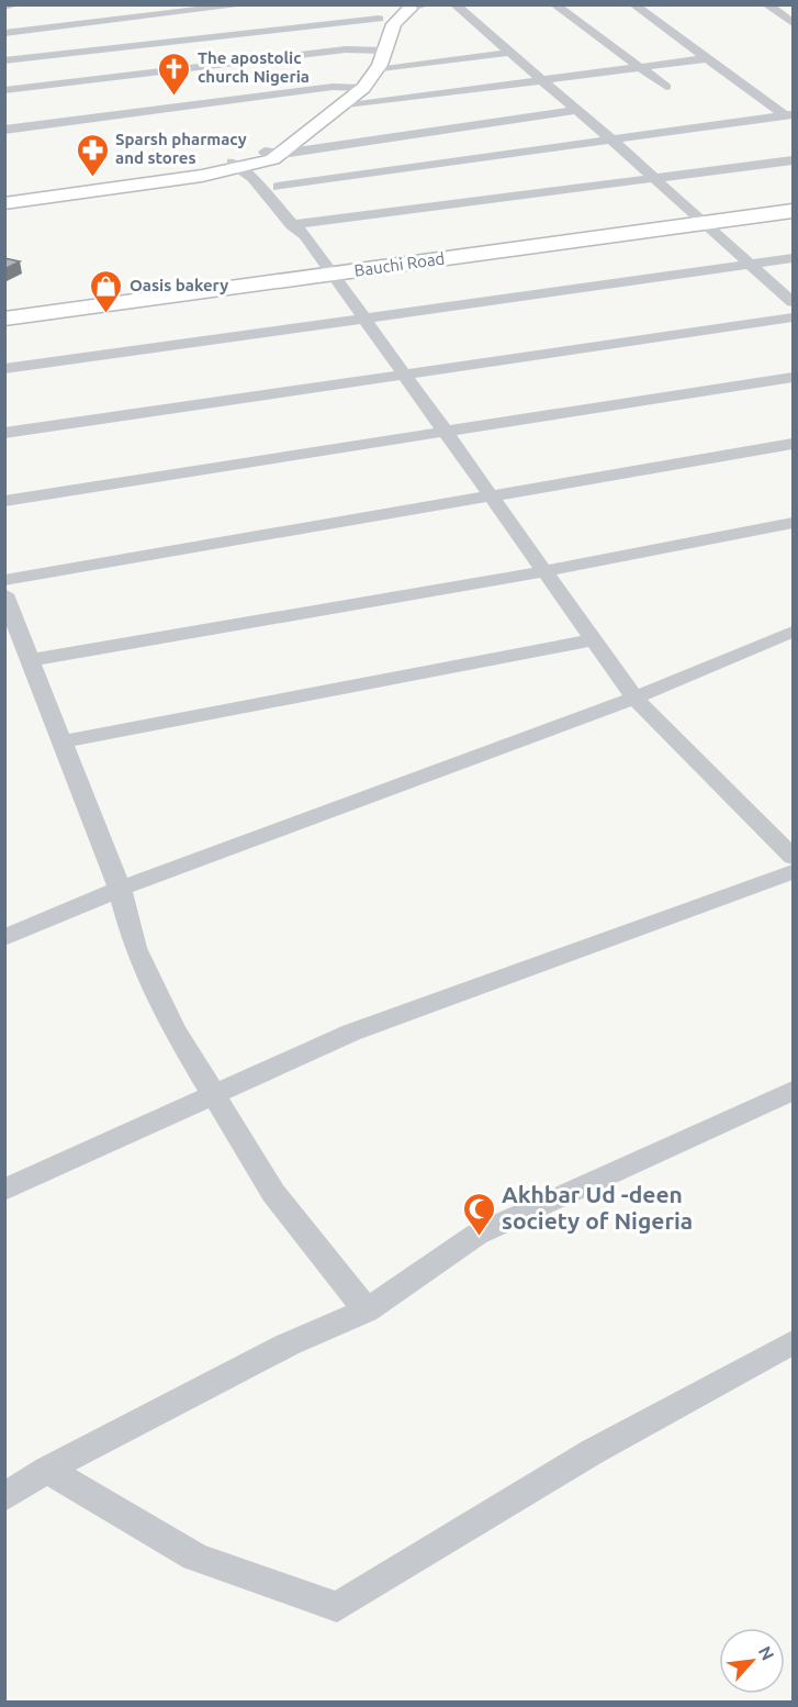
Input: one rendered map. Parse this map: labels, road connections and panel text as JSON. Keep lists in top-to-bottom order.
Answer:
{
  "streets": {
    "highway": ["Bauchi Road"]
  },
  "places": {
    "church": ["The apostolic church Nigeria"],
    "pharmacy": ["Sparsh pharmacy and stores"],
    "shop": ["Oasis bakery"],
    "mosque": ["Akhbar Ud -deen society of Nigeria"]
  },
  "north": "top right"
}
